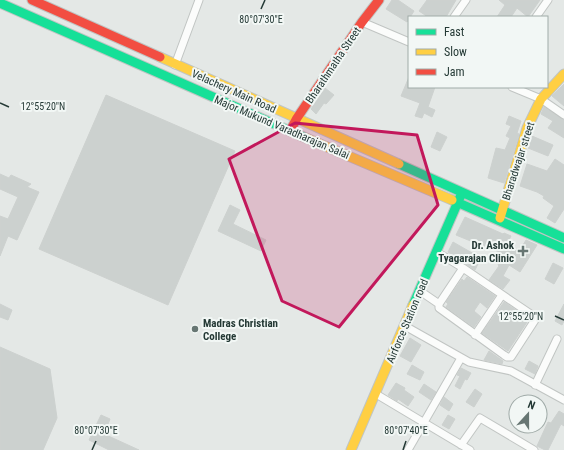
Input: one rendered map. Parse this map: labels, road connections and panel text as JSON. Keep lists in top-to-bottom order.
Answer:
{
  "streets": {
    "main road": [
      "Bharathmatha Street",
      "Velachery Main Road",
      "Major Mukund Varadharajan Salai",
      "Bharadwajar street",
      "Airforce Station road"
    ]
  },
  "crossings": [
    ["Bharathmatha Street", "Velachery Main Road"],
    ["Bharathmatha Street", "Major Mukund Varadharajan Salai"],
    ["Velachery Main Road", "Bharadwajar street"],
    ["Velachery Main Road", "Airforce Station road"],
    ["Major Mukund Varadharajan Salai", "Bharadwajar street"],
    ["Major Mukund Varadharajan Salai", "Airforce Station road"]
  ],
  "places": {
    "health": ["Dr. Ashok Tyagarajan Clinic"],
    "other": ["Madras Christian College"]
  },
  "legend": ["Fast", "Slow", "Jam"],
  "north": "top",
  "coordinates": ["80°07'30\"E", "12°55'20\"N", "80°07'40\"E"]
}
